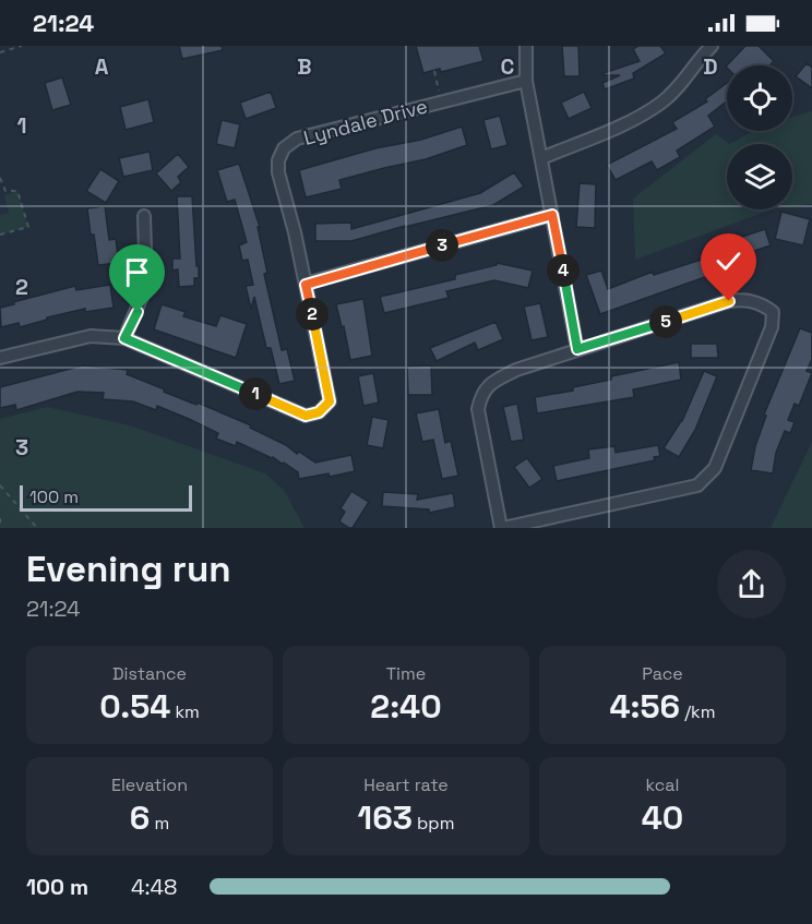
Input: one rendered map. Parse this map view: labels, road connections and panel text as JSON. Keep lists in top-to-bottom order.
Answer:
{
  "streets": {
    "street": ["Lyndale Drive"]
  },
  "scale_bar": "100 m",
  "page": {
    "status": "21:24",
    "pins": [
      "3",
      "4",
      "2",
      "5",
      "1"
    ],
    "scale": "100 m",
    "heading": ["Evening run", "21:24"],
    "stats": [
      ["Distance", "0.54 km"],
      ["Time", "2:40"],
      ["Pace", "4:56 /km"],
      ["Elevation", "6 m"],
      ["Heart rate", "163 bpm"],
      ["kcal", "40"]
    ],
    "list": [
      {
        "name": "100 m",
        "note": "4:48"
      }
    ]
  },
  "grid": {
    "columns": [
      "A",
      "B",
      "C",
      "D"
    ],
    "rows": ["1", "2", "3"]
  }
}
